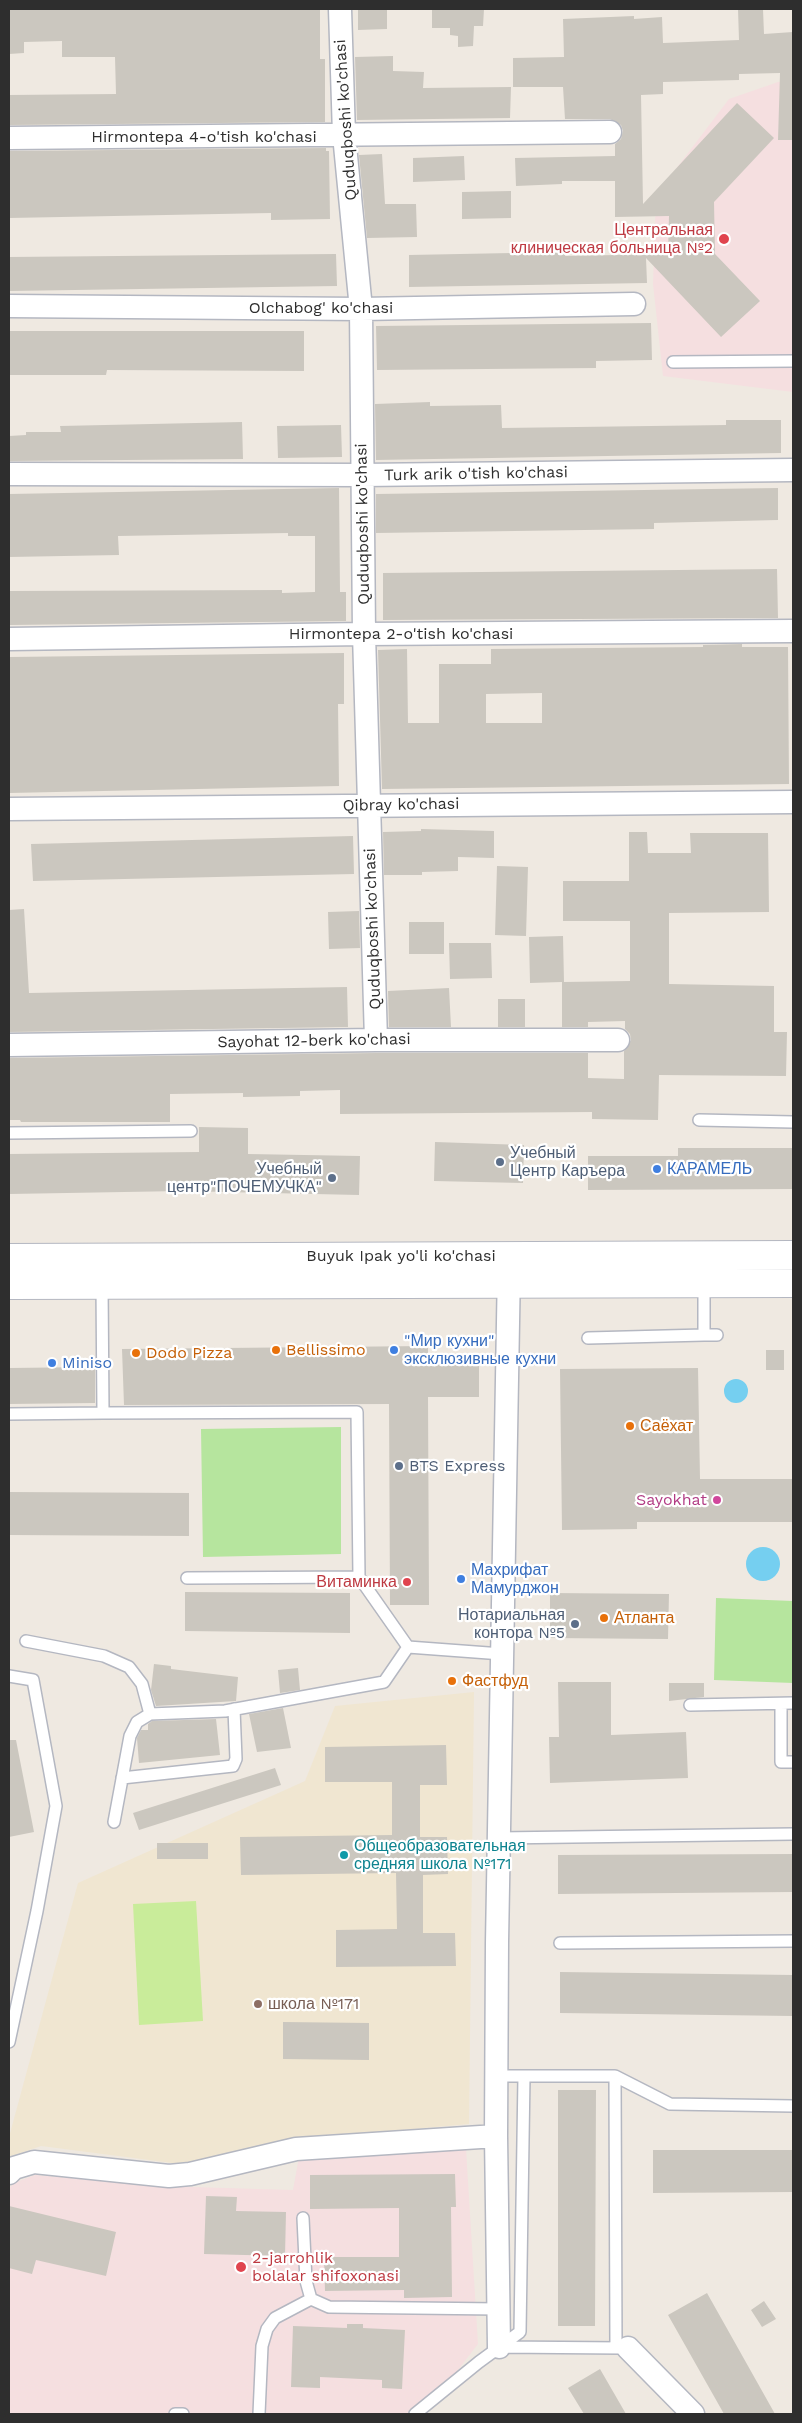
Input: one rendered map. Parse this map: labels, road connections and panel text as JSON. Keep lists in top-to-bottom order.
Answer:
{
  "streets": {
    "main road": ["Buyuk Ipak yo'li ko'chasi"],
    "street": [
      "Quduqboshi ko'chasi",
      "Hirmontepa 4-o'tish ko'chasi",
      "Olchabog' ko'chasi",
      "Turk arik o'tish ko'chasi",
      "Hirmontepa 2-o'tish ko'chasi",
      "Qibray ko'chasi",
      "Sayohat 12-berk ko'chasi"
    ]
  },
  "crossings": [
    ["Quduqboshi ko'chasi", "Hirmontepa 4-o'tish ko'chasi"],
    ["Quduqboshi ko'chasi", "Olchabog' ko'chasi"],
    ["Quduqboshi ko'chasi", "Turk arik o'tish ko'chasi"],
    ["Quduqboshi ko'chasi", "Hirmontepa 2-o'tish ko'chasi"],
    ["Quduqboshi ko'chasi", "Qibray ko'chasi"],
    ["Quduqboshi ko'chasi", "Sayohat 12-berk ko'chasi"]
  ],
  "places": [
    "Центральная клиническая больница №2",
    "Учебный Центр Каръера",
    "КАРАМЕЛЬ",
    "Учебный центр\"ПОЧЕМУЧКА\"",
    "Bellissimo",
    "\"Мир кухни\" эксклюзивные кухни",
    "Dodo Pizza",
    "Miniso",
    "Саёхат",
    "BTS Express",
    "Sayokhat",
    "Махрифат Мамурджон",
    "Витаминка",
    "Атланта",
    "Нотариальная контора №5",
    "Фастфуд",
    "Общеобразовательная средняя школа №171",
    "школа №171",
    "2-jarrohlik bolalar shifoxonasi"
  ]
}
